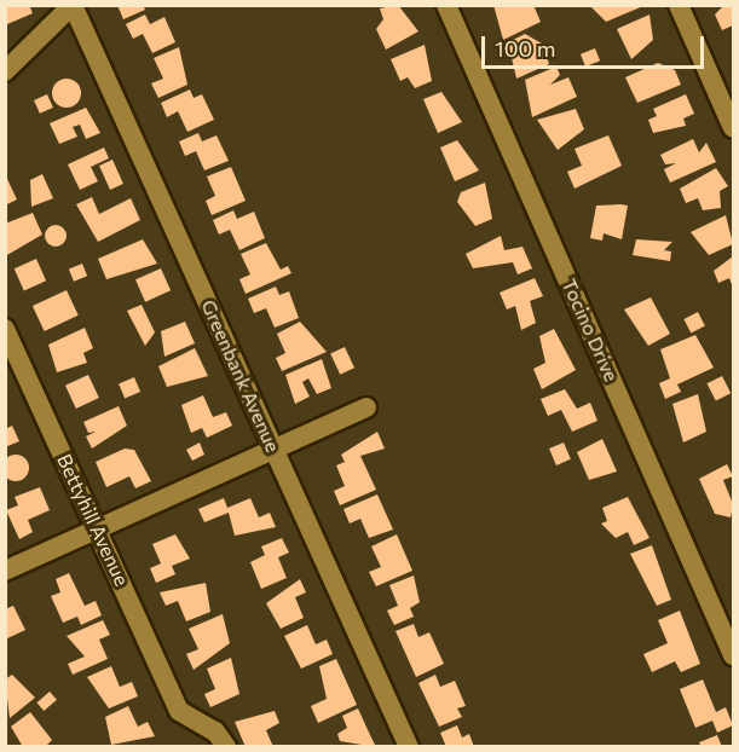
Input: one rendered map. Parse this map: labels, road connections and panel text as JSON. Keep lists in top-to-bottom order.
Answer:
{
  "streets": {
    "street": ["Tocino Drive", "Greenbank Avenue", "Bettyhill Avenue"]
  },
  "scale_bar": "100 m"
}
